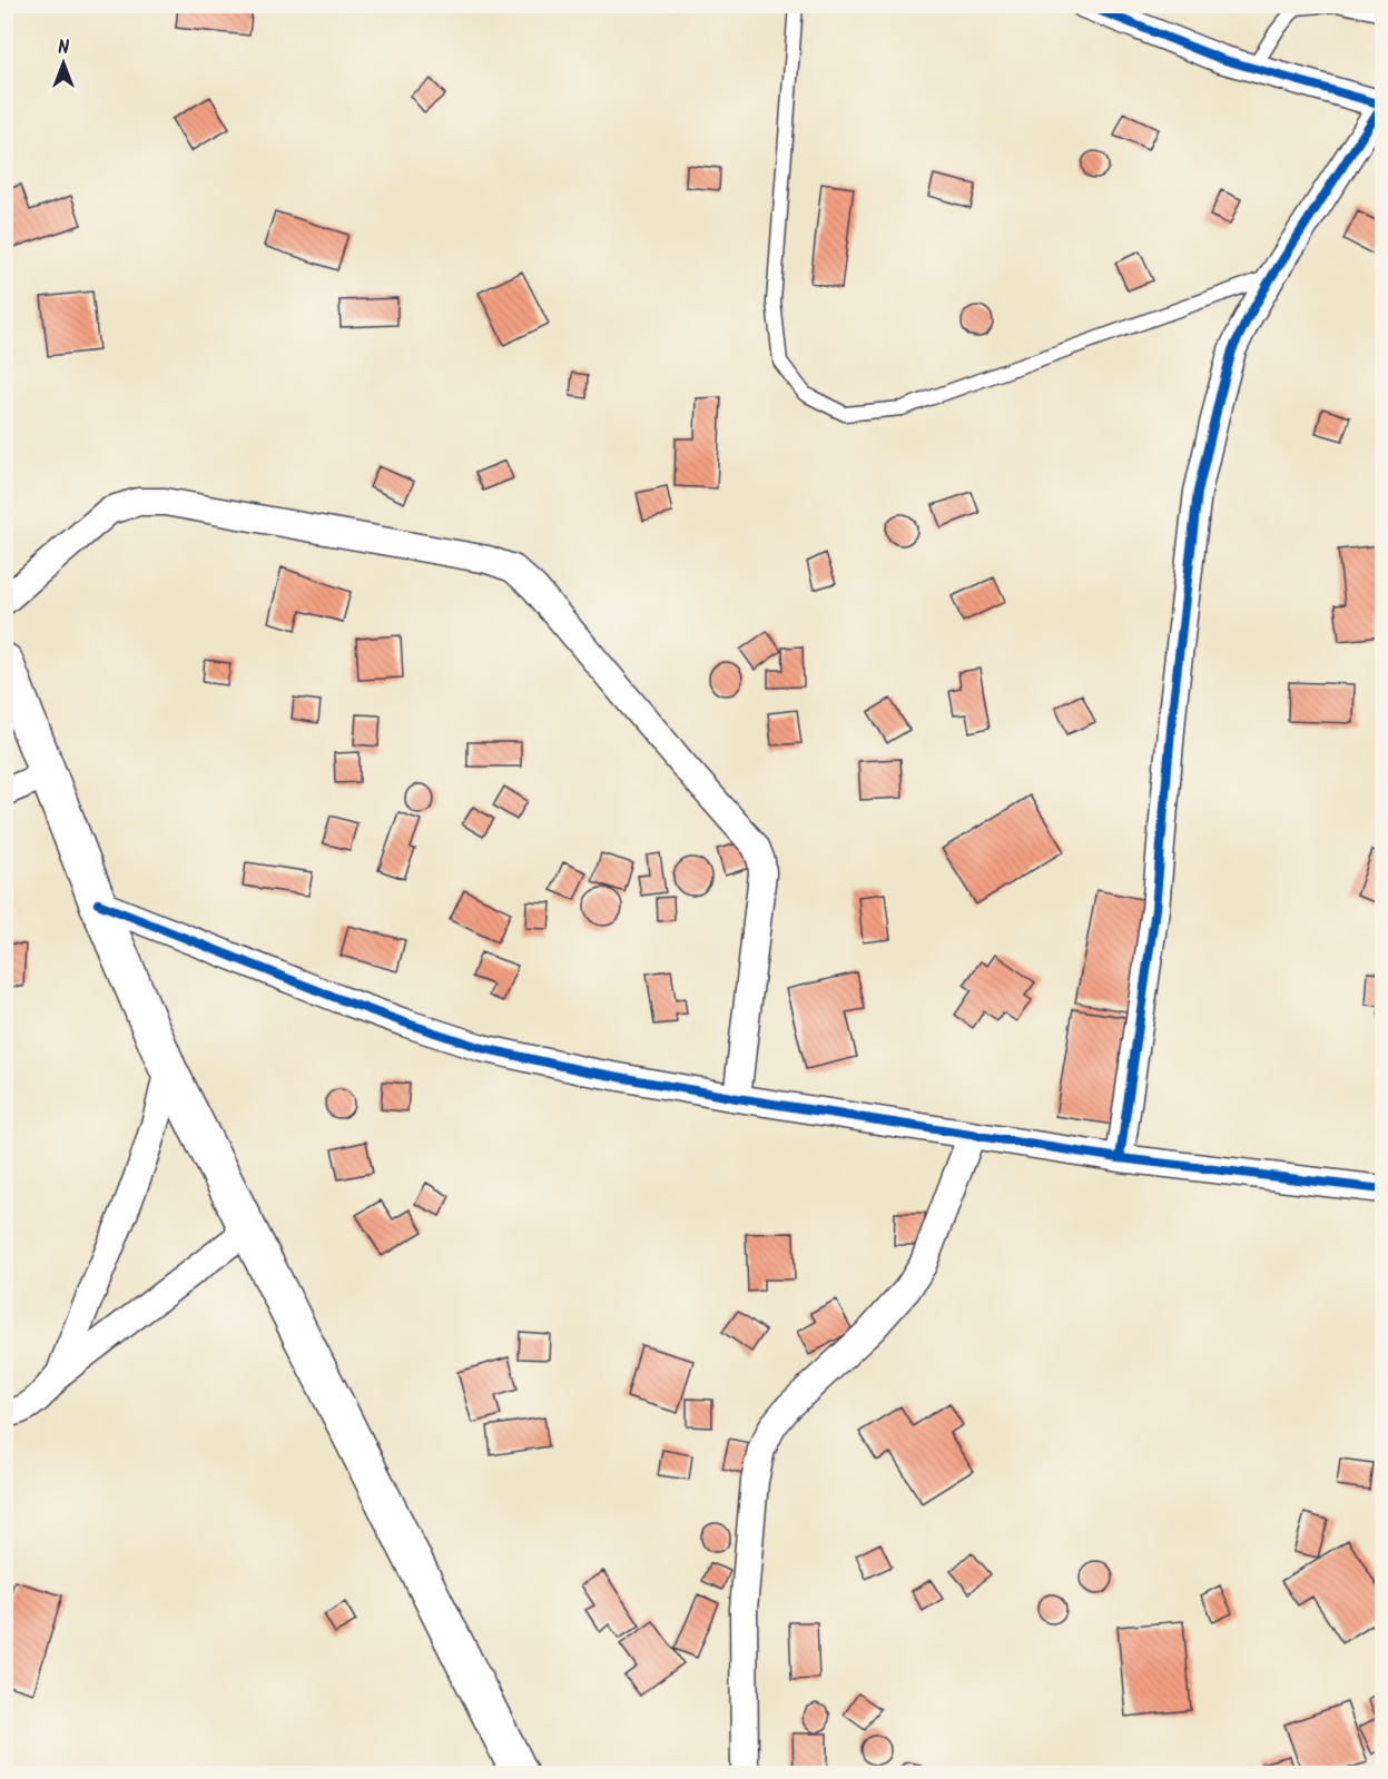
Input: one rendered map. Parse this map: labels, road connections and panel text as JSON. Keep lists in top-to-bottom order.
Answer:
{
  "north": "top"
}
